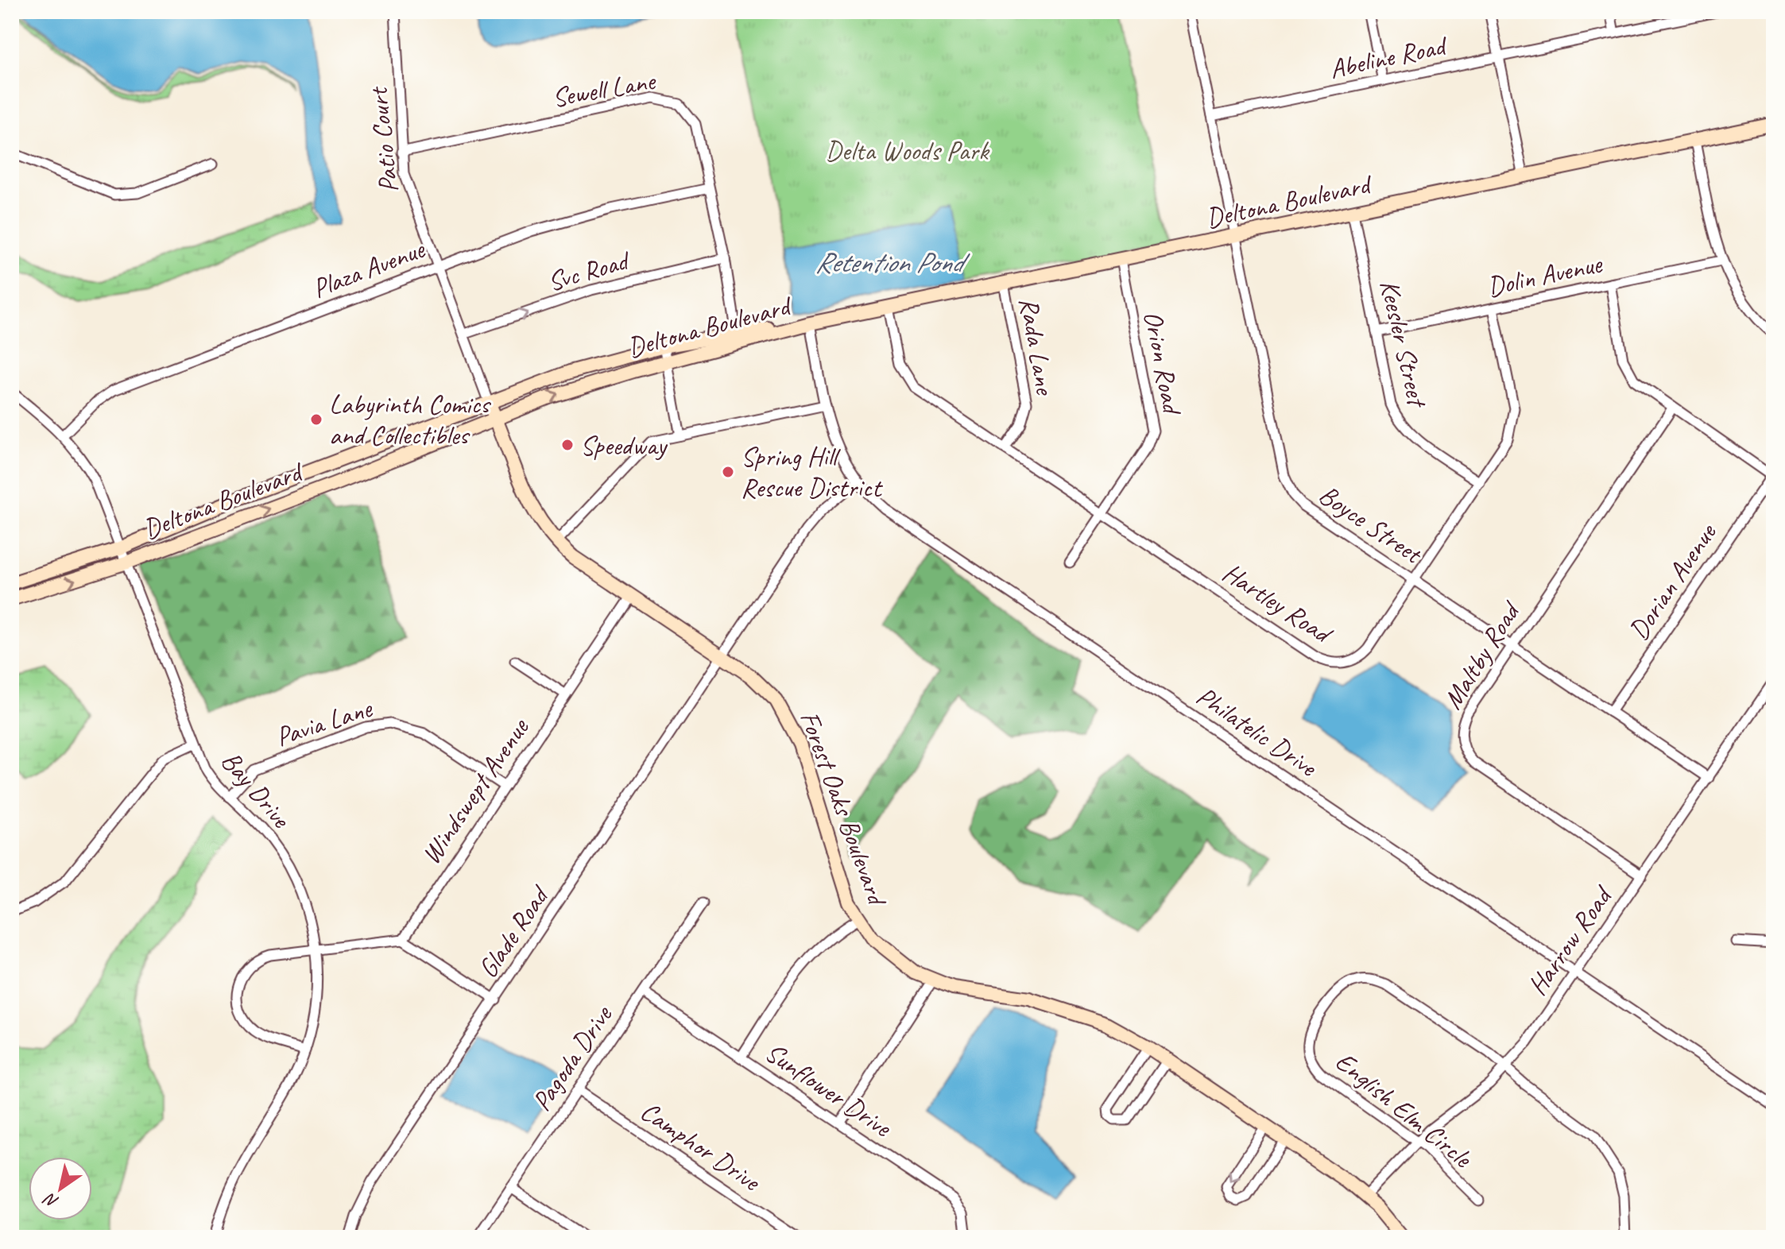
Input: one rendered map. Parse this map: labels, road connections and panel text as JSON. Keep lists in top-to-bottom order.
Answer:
{
  "streets": {
    "main road": ["Deltona Boulevard", "Forest Oaks Boulevard"],
    "street": [
      "Abeline Road",
      "Sewell Lane",
      "Patio Court",
      "Plaza Avenue",
      "Svc Road",
      "Dolin Avenue",
      "Keesler Street",
      "Rada Lane",
      "Orion Road",
      "Boyce Street",
      "Dorian Avenue",
      "Hartley Road",
      "Maltby Road",
      "Pavia Lane",
      "Philatelic Drive",
      "Bay Drive",
      "Windswept Avenue",
      "Glade Road",
      "Harrow Road",
      "Pagoda Drive",
      "Sunflower Drive",
      "English Elm Circle",
      "Camphor Drive"
    ]
  },
  "crossings": [
    ["Abeline Road", "Boyce Street"],
    ["Sewell Lane", "Patio Court"],
    ["Sewell Lane", "Deltona Boulevard"],
    ["Sewell Lane", "Plaza Avenue"],
    ["Sewell Lane", "Svc Road"],
    ["Patio Court", "Deltona Boulevard"],
    ["Patio Court", "Plaza Avenue"],
    ["Patio Court", "Svc Road"],
    ["Patio Court", "Forest Oaks Boulevard"],
    ["Deltona Boulevard", "Keesler Street"],
    ["Deltona Boulevard", "Rada Lane"],
    ["Deltona Boulevard", "Orion Road"],
    ["Deltona Boulevard", "Boyce Street"],
    ["Deltona Boulevard", "Hartley Road"],
    ["Deltona Boulevard", "Philatelic Drive"],
    ["Deltona Boulevard", "Bay Drive"],
    ["Deltona Boulevard", "Forest Oaks Boulevard"],
    ["Plaza Avenue", "Bay Drive"],
    ["Dolin Avenue", "Keesler Street"],
    ["Dolin Avenue", "Hartley Road"],
    ["Keesler Street", "Hartley Road"],
    ["Rada Lane", "Hartley Road"],
    ["Orion Road", "Hartley Road"],
    ["Boyce Street", "Dorian Avenue"],
    ["Boyce Street", "Hartley Road"],
    ["Boyce Street", "Maltby Road"],
    ["Boyce Street", "Harrow Road"],
    ["Maltby Road", "Harrow Road"],
    ["Pavia Lane", "Bay Drive"],
    ["Pavia Lane", "Windswept Avenue"],
    ["Philatelic Drive", "Glade Road"],
    ["Philatelic Drive", "Harrow Road"],
    ["Windswept Avenue", "Forest Oaks Boulevard"],
    ["Forest Oaks Boulevard", "Glade Road"],
    ["Forest Oaks Boulevard", "Harrow Road"],
    ["Harrow Road", "English Elm Circle"],
    ["Pagoda Drive", "Sunflower Drive"],
    ["Pagoda Drive", "Camphor Drive"]
  ],
  "one_way": ["Svc Road"],
  "water": ["Retention Pond"],
  "parks": ["Delta Woods Park"],
  "places": ["Labyrinth Comics and Collectibles", "Speedway", "Spring Hill Rescue District"],
  "north": "bottom left"
}
